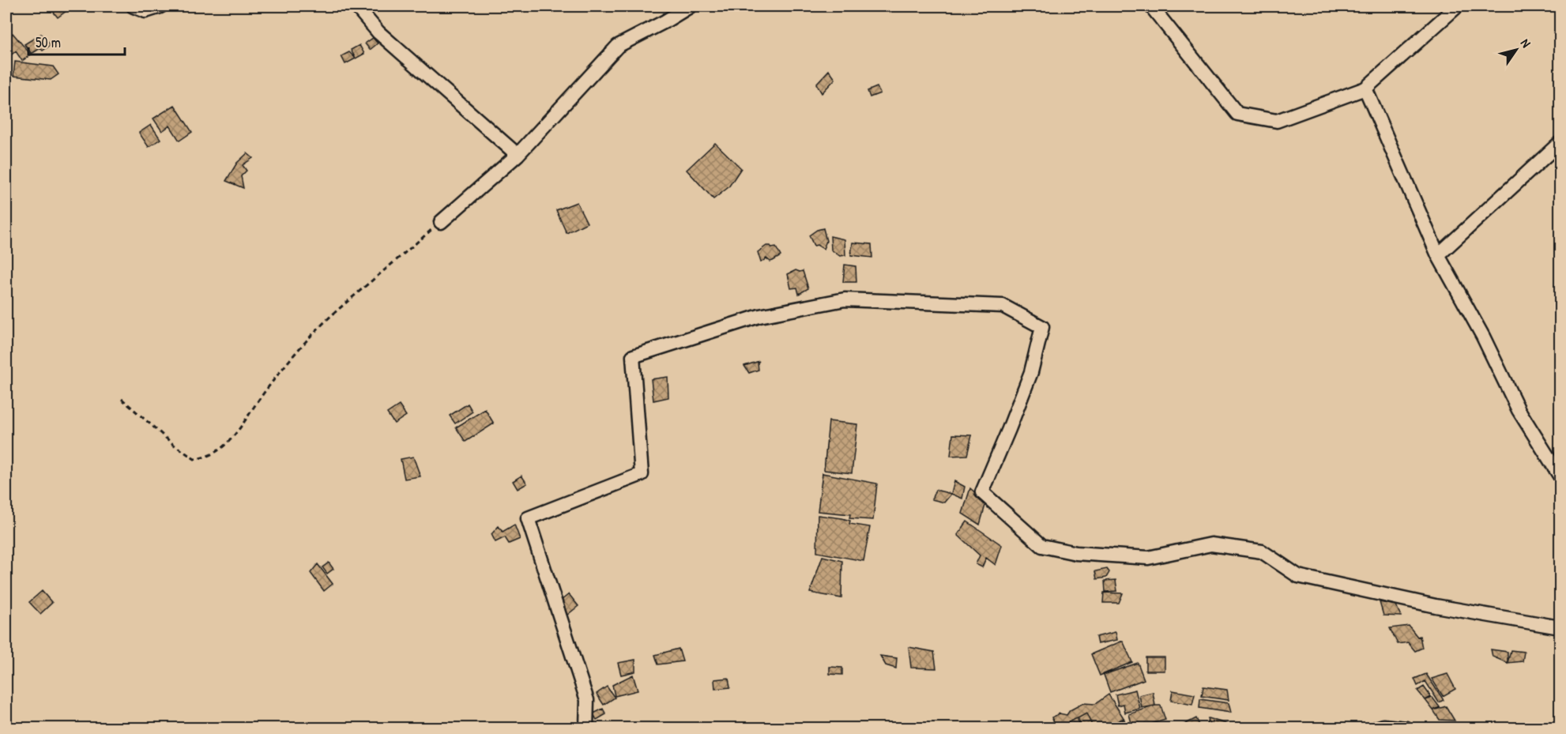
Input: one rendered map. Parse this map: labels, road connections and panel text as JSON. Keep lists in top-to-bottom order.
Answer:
{
  "scale_bar": "50 m",
  "north": "top right"
}
